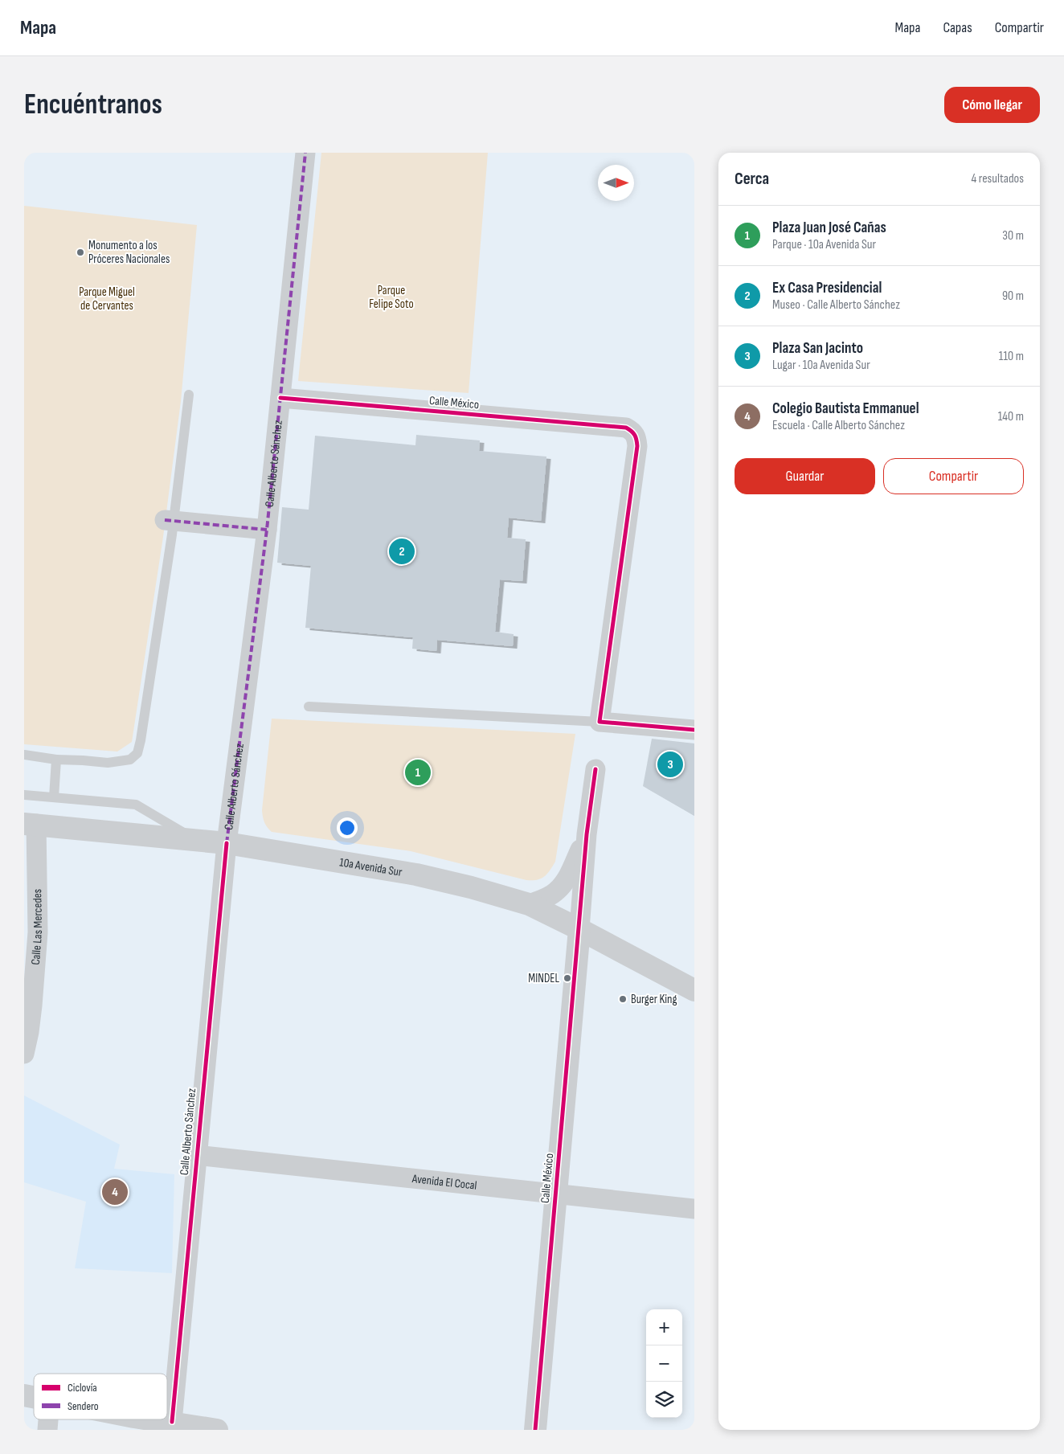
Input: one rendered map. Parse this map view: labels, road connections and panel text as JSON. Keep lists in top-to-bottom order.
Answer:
{
  "streets": {
    "main road": ["Calle México", "10a Avenida Sur"],
    "street": ["Calle Alberto Sánchez", "Calle Las Mercedes", "Avenida El Cocal"]
  },
  "crossings": [
    ["Calle México", "Calle Alberto Sánchez"],
    ["Calle México", "10a Avenida Sur"],
    ["Calle México", "Avenida El Cocal"],
    ["Calle Alberto Sánchez", "10a Avenida Sur"],
    ["Calle Alberto Sánchez", "Avenida El Cocal"],
    ["10a Avenida Sur", "Calle Las Mercedes"]
  ],
  "parks": ["Parque Felipe Soto", "Parque Miguel de Cervantes"],
  "places": ["Monumento a los Próceres Nacionales", "MINDEL", "Burger King"],
  "legend": ["Ciclovía", "Sendero"],
  "north": "right",
  "page": {
    "header": "Mapa",
    "nav": ["Mapa", "Capas", "Compartir"],
    "buttons": [
      "Cómo llegar",
      ["Guardar", "Compartir"]
    ],
    "title": "Encuéntranos",
    "heading": ["Cerca", "4 resultados"],
    "list": [
      {
        "mark": "1",
        "name": "Plaza Juan José Cañas",
        "note": "Parque · 10a Avenida Sur",
        "value": "30 m"
      },
      {
        "mark": "2",
        "name": "Ex Casa Presidencial",
        "note": "Museo · Calle Alberto Sánchez",
        "value": "90 m"
      },
      {
        "mark": "3",
        "name": "Plaza San Jacinto",
        "note": "Lugar · 10a Avenida Sur",
        "value": "110 m"
      },
      {
        "mark": "4",
        "name": "Colegio Bautista Emmanuel",
        "note": "Escuela · Calle Alberto Sánchez",
        "value": "140 m"
      }
    ],
    "pins": [
      "2",
      "3",
      "1",
      "4"
    ],
    "map_buttons": ["+", "−"]
  }
}
